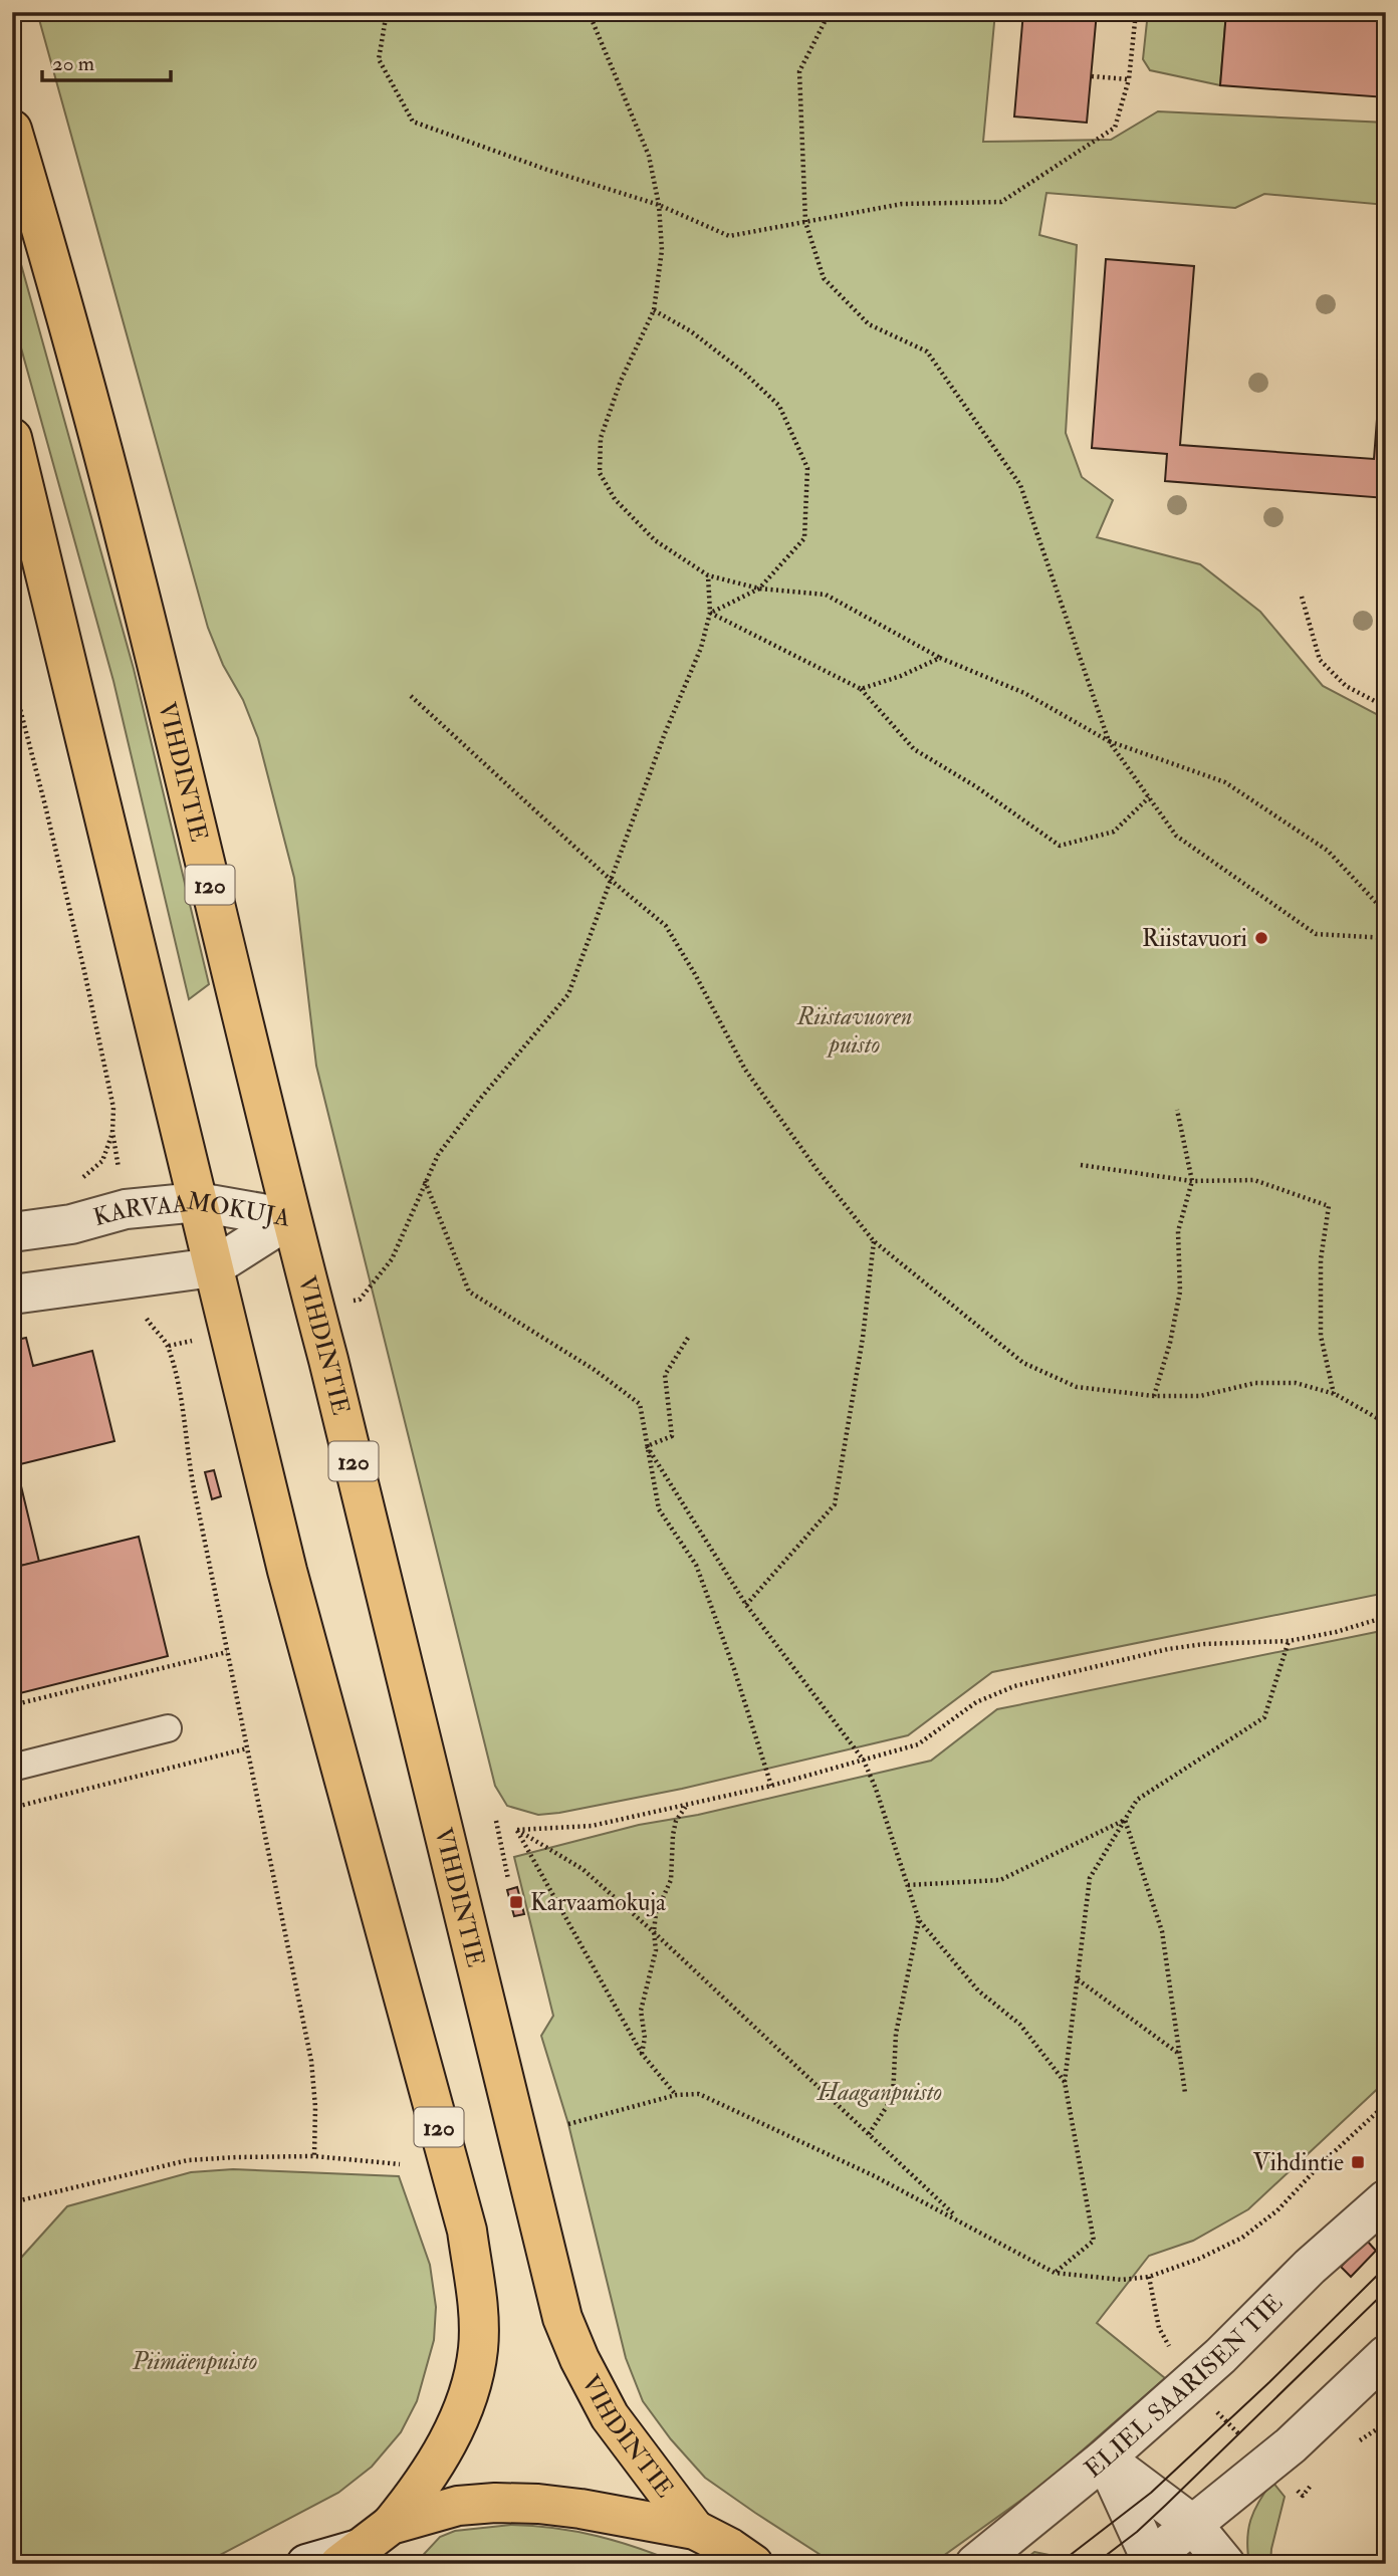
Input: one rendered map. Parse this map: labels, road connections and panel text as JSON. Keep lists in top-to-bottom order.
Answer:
{
  "streets": {
    "main road": ["VIHDINTIE", "120"],
    "street": ["KARVAAMOKUJA", "ELIEL SAARISEN TIE"]
  },
  "crossings": [
    ["VIHDINTIE", "KARVAAMOKUJA"],
    ["120", "KARVAAMOKUJA"]
  ],
  "parks": ["Riistavuoren puisto", "Haaganpuisto", "Piimäenpuisto"],
  "places": {
    "other": ["Riistavuori"],
    "transit": ["Karvaamokuja", "Vihdintie"]
  },
  "scale_bar": "20 m"
}
